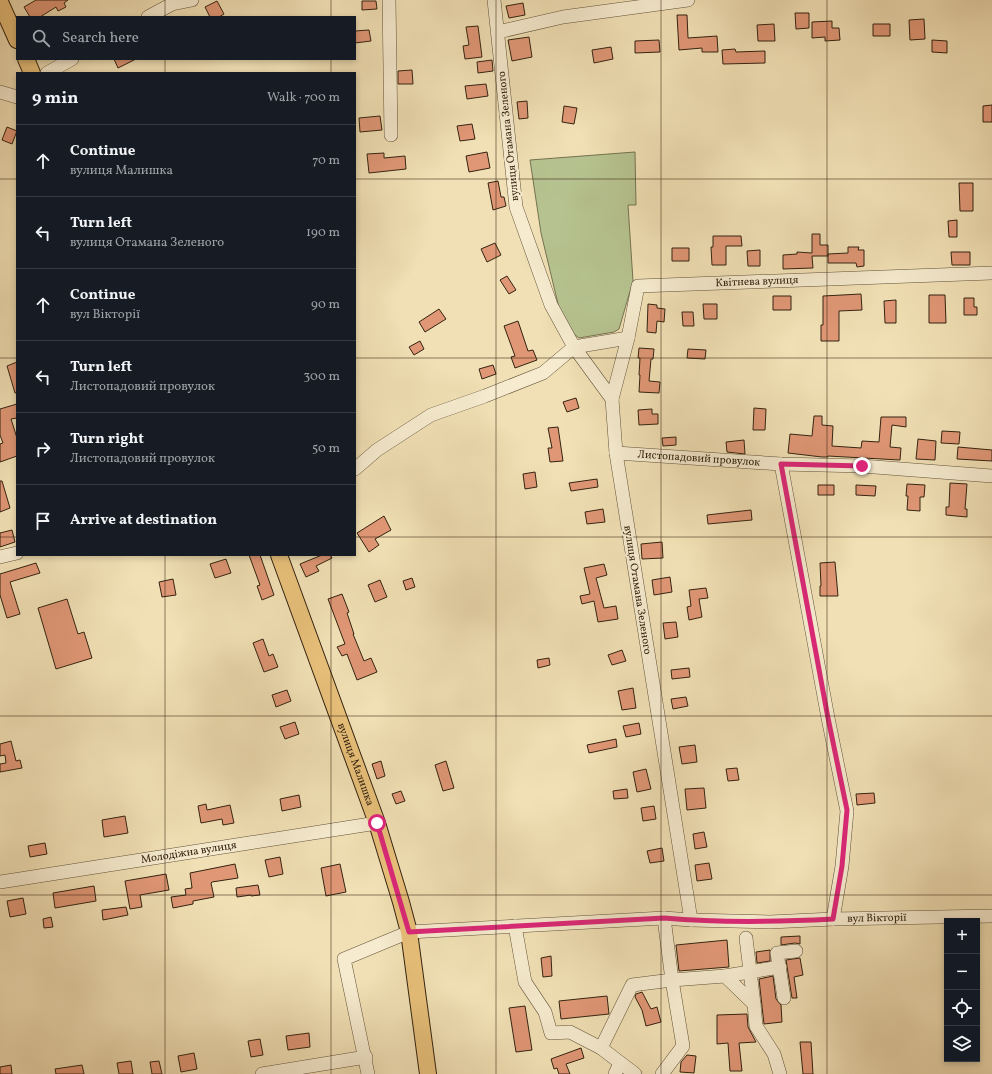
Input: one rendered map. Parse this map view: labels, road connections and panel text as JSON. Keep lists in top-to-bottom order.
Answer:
{
  "streets": {
    "main road": ["вулиця Малишка"],
    "street": [
      "вулиця Отамана Зеленого",
      "Квітнева вулиця",
      "Листопадовий провулок",
      "Молодіжна вулиця",
      "вул Вікторії"
    ]
  },
  "crossings": [
    ["вулиця Отамана Зеленого", "Квітнева вулиця"],
    ["вулиця Отамана Зеленого", "Листопадовий провулок"],
    ["вулиця Отамана Зеленого", "вул Вікторії"],
    ["вулиця Малишка", "Молодіжна вулиця"]
  ],
  "page": {
    "search": "Search here",
    "heading": ["9 min", "Walk · 700 m"],
    "list": [
      ["Continue", "вулиця Малишка", "70 m"],
      ["Turn left", "вулиця Отамана Зеленого", "190 m"],
      ["Continue", "вул Вікторії", "90 m"],
      ["Turn left", "Листопадовий провулок", "300 m"],
      ["Turn right", "Листопадовий провулок", "50 m"],
      "Arrive at destination"
    ],
    "map_buttons": ["+", "−"]
  }
}
